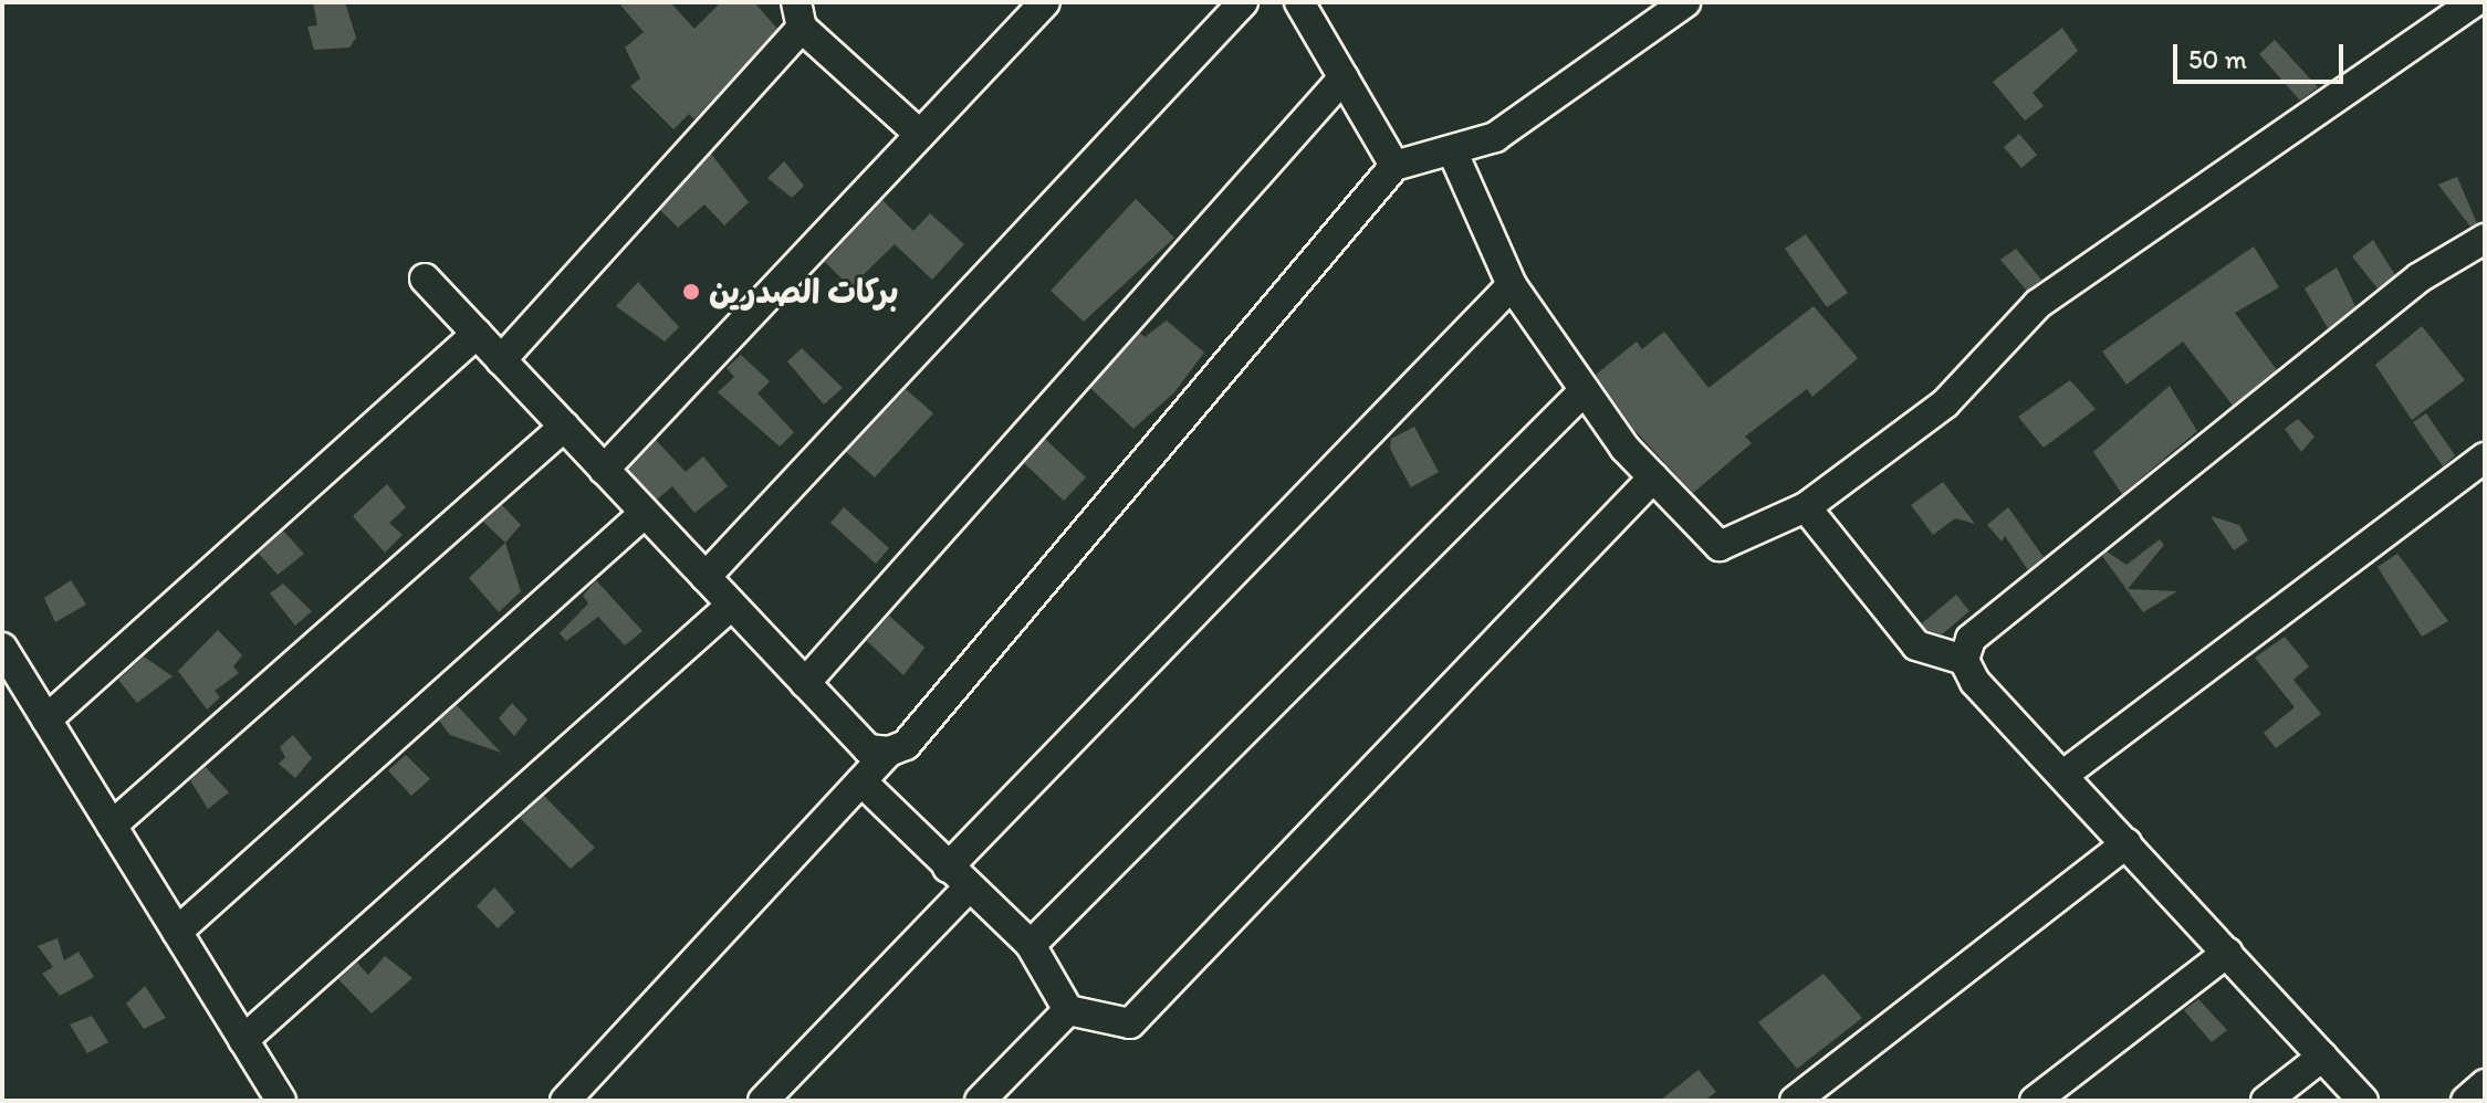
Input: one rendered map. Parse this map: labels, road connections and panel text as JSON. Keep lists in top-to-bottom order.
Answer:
{
  "places": ["بركات الصدرين"],
  "scale_bar": "50 m"
}
